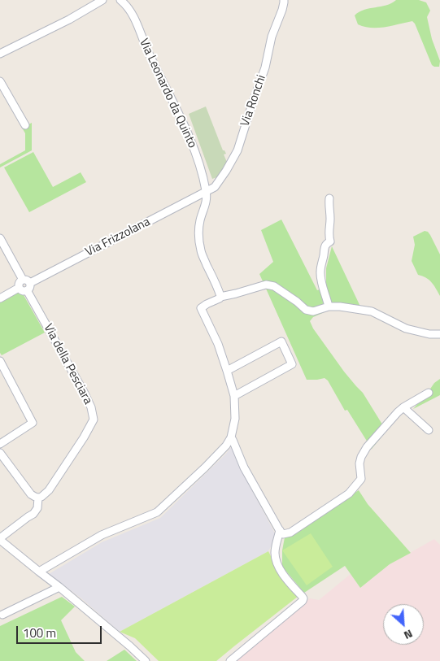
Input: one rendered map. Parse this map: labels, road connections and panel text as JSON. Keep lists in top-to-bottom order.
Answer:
{
  "streets": {
    "street": [
      "Via Leonardo da Quinto",
      "Via Ronchi",
      "Via Frizzolana",
      "Via della Pesciara"
    ]
  },
  "crossings": [
    ["Via Leonardo da Quinto", "Via Ronchi"],
    ["Via Leonardo da Quinto", "Via Frizzolana"],
    ["Via Ronchi", "Via Frizzolana"],
    ["Via Frizzolana", "Via della Pesciara"]
  ],
  "scale_bar": "100 m",
  "north": "bottom right"
}
